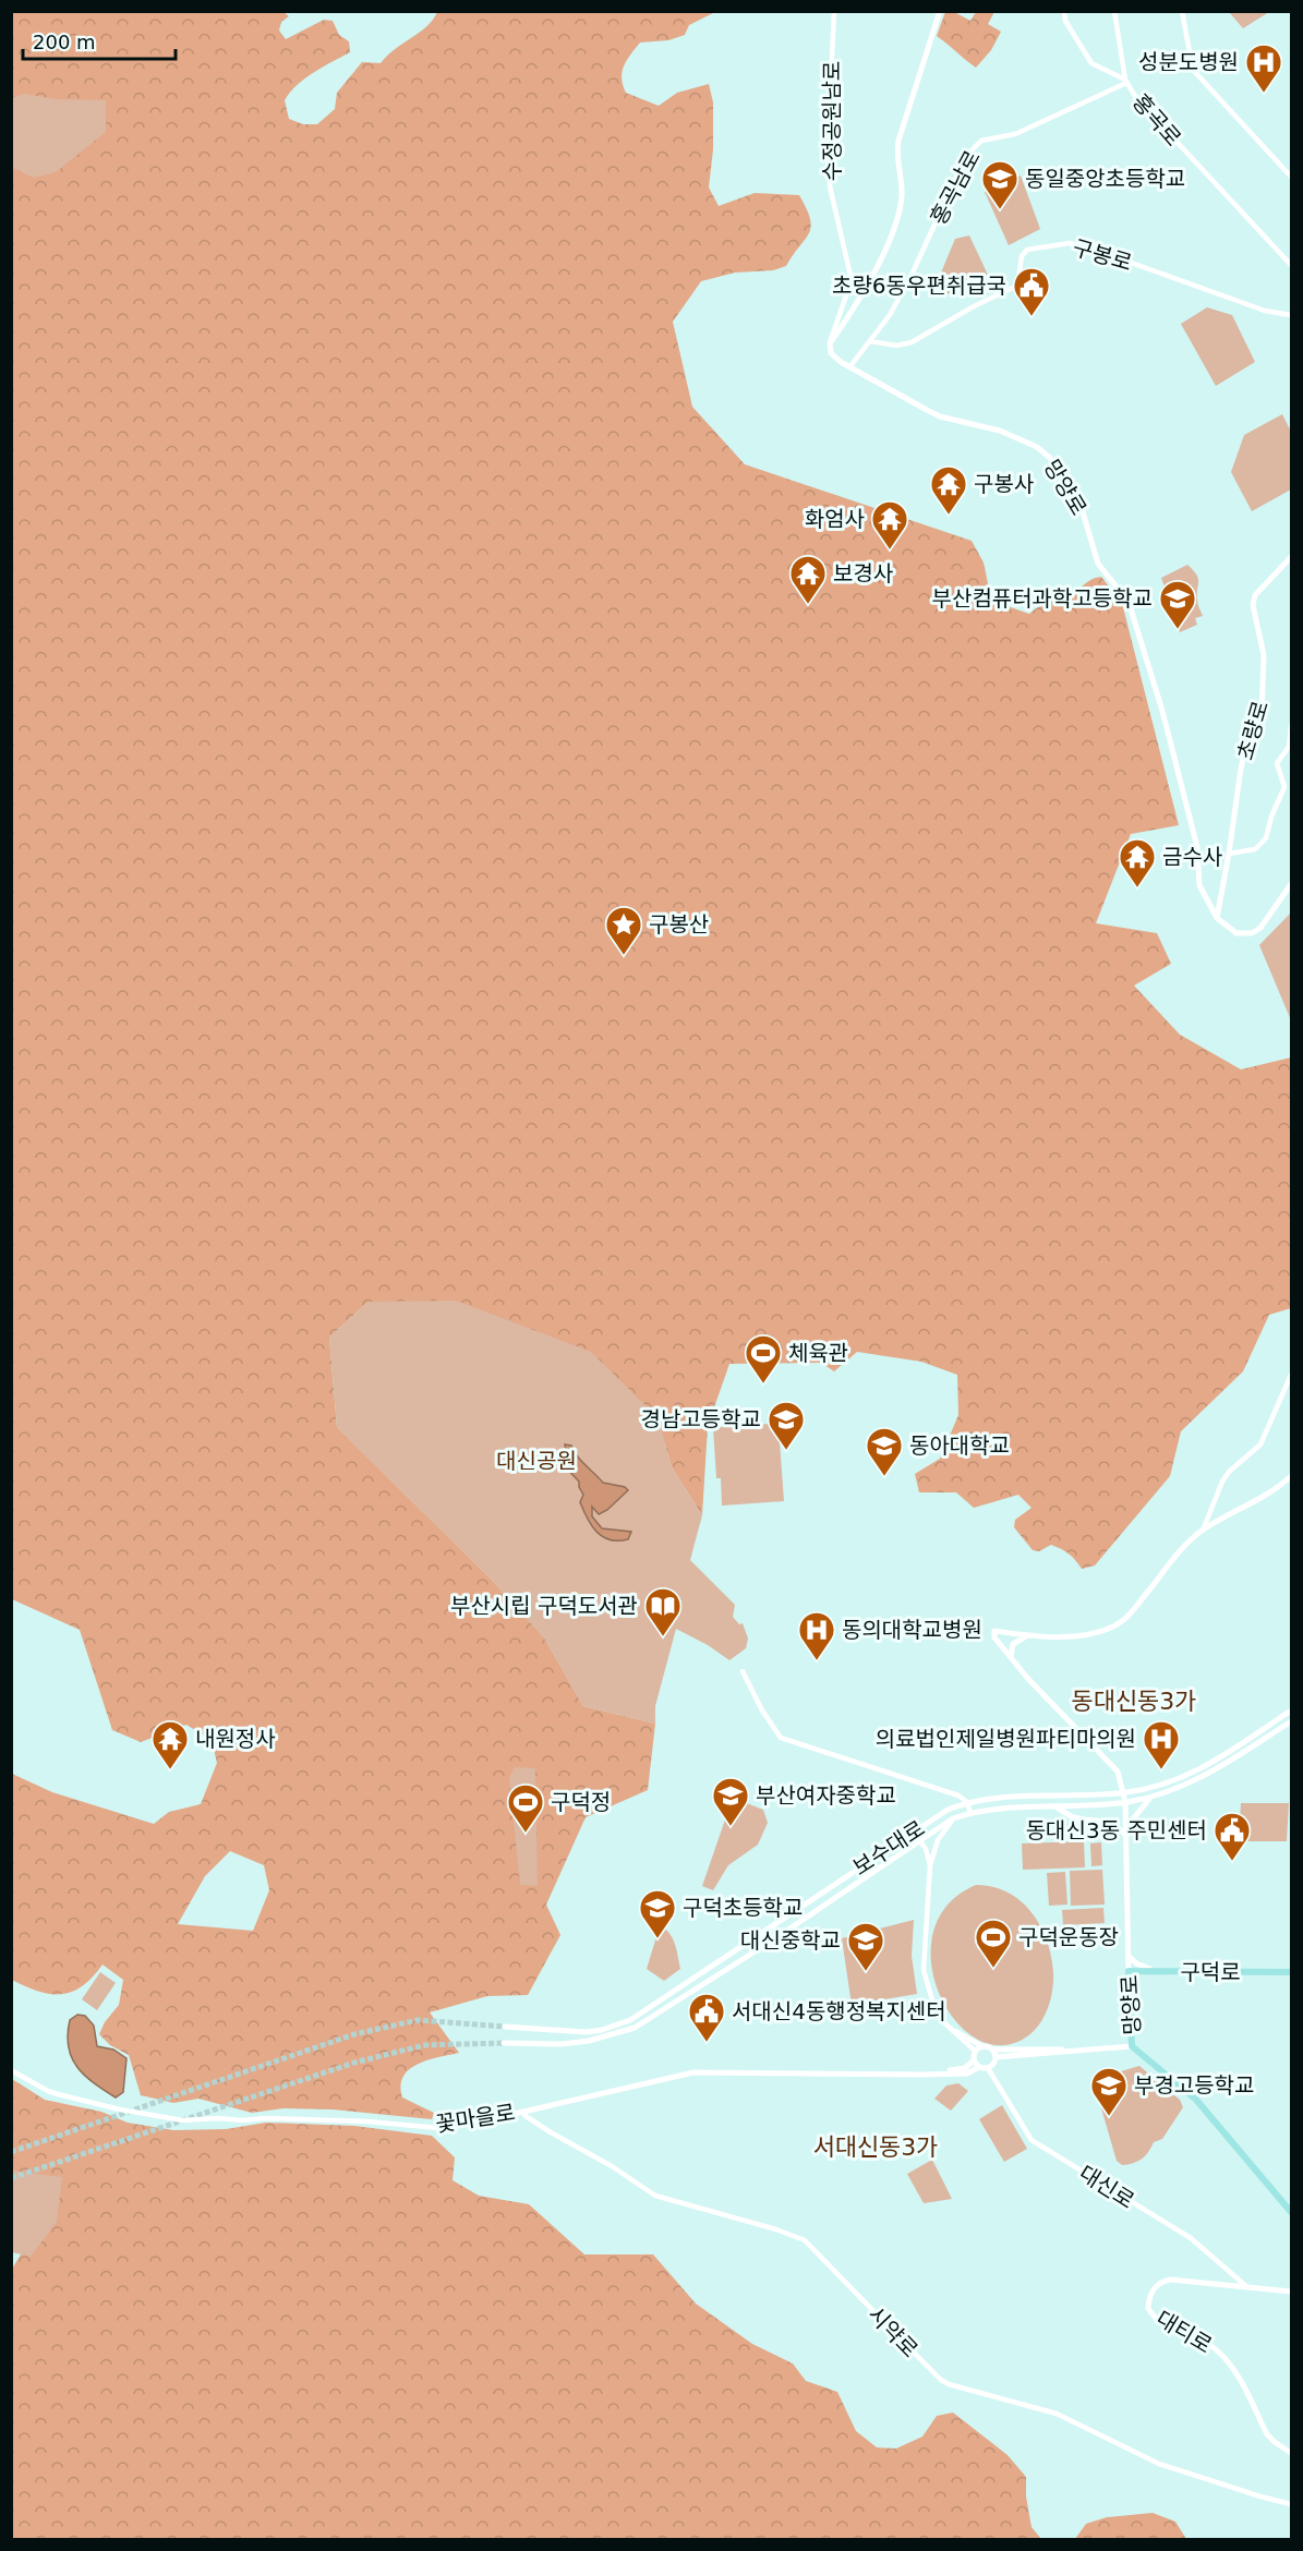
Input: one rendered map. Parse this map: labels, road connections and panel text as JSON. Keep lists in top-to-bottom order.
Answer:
{
  "streets": {
    "main road": [
      "망양로",
      "초량로",
      "보수대로",
      "구덕로",
      "꽃마을로",
      "대티로"
    ],
    "street": [
      "홍곡로",
      "수정공원남로",
      "홍곡남로",
      "구봉로",
      "대신로",
      "시약로"
    ]
  },
  "crossings": [
    ["홍곡로", "홍곡남로"],
    ["수정공원남로", "망양로"],
    ["홍곡남로", "구봉로"],
    ["홍곡남로", "망양로"],
    ["망양로", "초량로"],
    ["망양로", "보수대로"],
    ["망양로", "구덕로"],
    ["꽃마을로", "대신로"],
    ["꽃마을로", "시약로"],
    ["대신로", "대티로"]
  ],
  "districts": ["동대신동3가", "서대신동3가"],
  "parks": ["대신공원"],
  "places": {
    "hospital": ["성분도병원", "동의대학교병원", "의료법인제일병원파티마의원"],
    "school or university": [
      "동일중앙초등학교",
      "부산컴퓨터과학고등학교",
      "경남고등학교",
      "동아대학교",
      "부산여자중학교",
      "구덕초등학교",
      "대신중학교",
      "부경고등학교"
    ],
    "public building": ["초량6동우편취급국", "동대신3동 주민센터", "서대신4동행정복지센터"],
    "temple": [
      "구봉사",
      "화엄사",
      "보경사",
      "금수사",
      "내원정사"
    ],
    "place": ["구봉산"],
    "sports": ["체육관", "구덕정", "구덕운동장"],
    "library": ["부산시립 구덕도서관"]
  },
  "scale_bar": "200 m"
}
